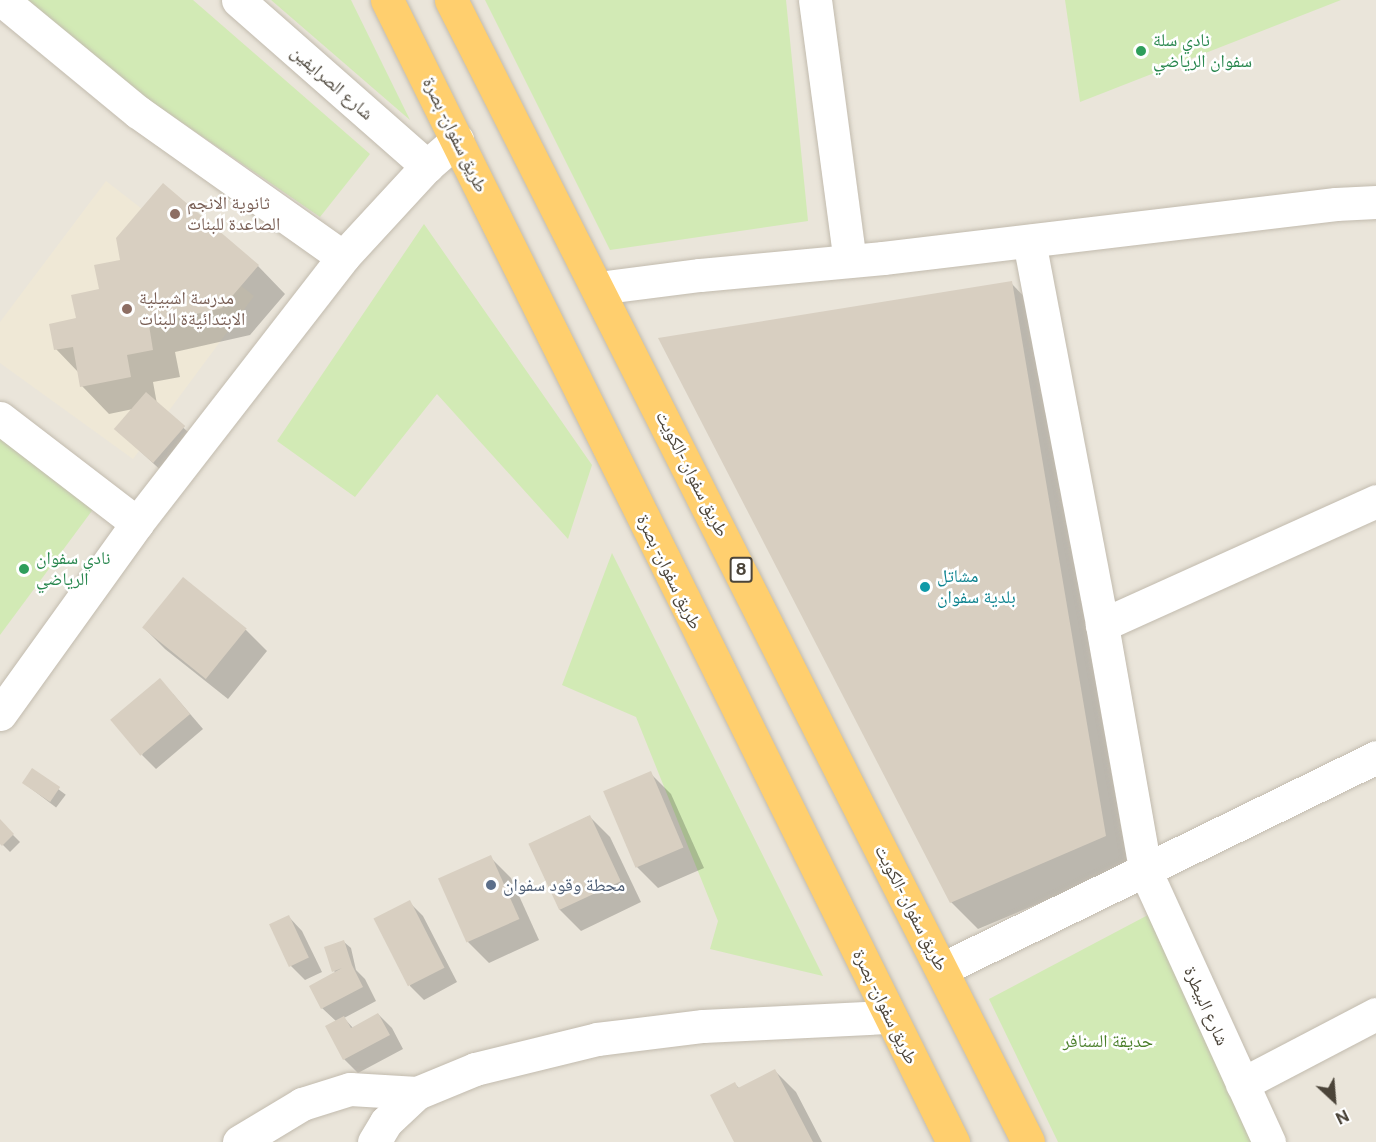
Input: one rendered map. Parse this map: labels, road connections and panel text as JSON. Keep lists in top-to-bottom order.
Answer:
{
  "streets": {
    "highway": ["طريق سفوان- بصرة", "طريق سفوان -الكويت", "8"],
    "street": ["شارع الصرايفين", "شارع البيطرة"]
  },
  "parks": ["حديقة السنافر"],
  "places": [
    "نادي سلة سفوان الرياضي",
    "ثانوية الانجم الصاعدة للبنات",
    "مدرسة اشبيلية الابتدائيةة للبنات",
    "نادي سفوان الرياضي",
    "مشاتل بلدية سفوان",
    "محطة وقود سفوان"
  ],
  "north": "bottom right"
}
